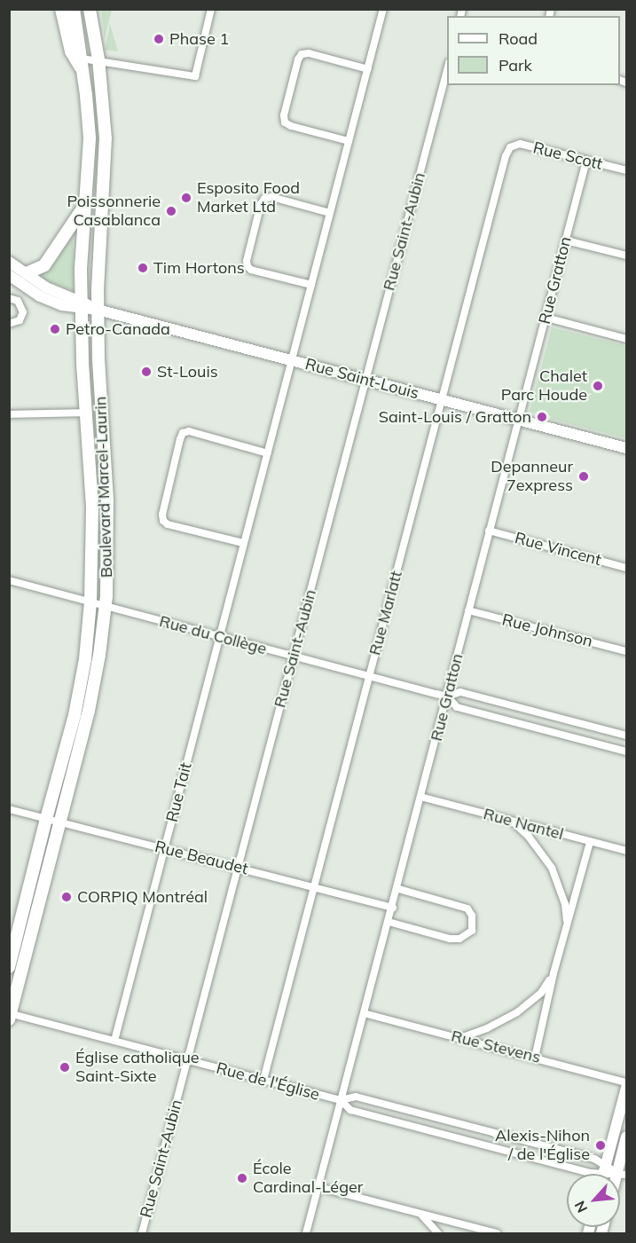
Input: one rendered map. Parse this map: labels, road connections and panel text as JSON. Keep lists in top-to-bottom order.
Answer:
{
  "streets": {
    "main road": ["Boulevard Marcel-Laurin"],
    "street": [
      "Rue Scott",
      "Rue Saint-Aubin",
      "Rue Gratton",
      "Rue Saint-Louis",
      "Rue Vincent",
      "Rue Marlatt",
      "Rue Johnson",
      "Rue du Collège",
      "Rue Tait",
      "Rue Nantel",
      "Rue Beaudet",
      "Rue Stevens",
      "Rue de l'Église"
    ]
  },
  "crossings": [
    ["Rue Scott", "Rue Gratton"],
    ["Rue Scott", "Rue Marlatt"],
    ["Rue Saint-Aubin", "Rue Saint-Louis"],
    ["Rue Saint-Aubin", "Rue du Collège"],
    ["Rue Saint-Aubin", "Rue Beaudet"],
    ["Rue Saint-Aubin", "Rue de l'Église"],
    ["Rue Gratton", "Rue Saint-Louis"],
    ["Rue Gratton", "Rue Vincent"],
    ["Rue Gratton", "Rue Johnson"],
    ["Rue Gratton", "Rue du Collège"],
    ["Rue Gratton", "Rue Nantel"],
    ["Rue Gratton", "Rue Beaudet"],
    ["Rue Gratton", "Rue Stevens"],
    ["Rue Gratton", "Rue de l'Église"],
    ["Rue Saint-Louis", "Boulevard Marcel-Laurin"],
    ["Rue Saint-Louis", "Rue Marlatt"],
    ["Rue Saint-Louis", "Rue Tait"],
    ["Boulevard Marcel-Laurin", "Rue du Collège"],
    ["Boulevard Marcel-Laurin", "Rue Beaudet"],
    ["Boulevard Marcel-Laurin", "Rue de l'Église"],
    ["Rue Marlatt", "Rue du Collège"],
    ["Rue Marlatt", "Rue Beaudet"],
    ["Rue Marlatt", "Rue de l'Église"],
    ["Rue du Collège", "Rue Tait"],
    ["Rue Tait", "Rue Beaudet"],
    ["Rue Tait", "Rue de l'Église"]
  ],
  "places": [
    "Phase 1",
    "Esposito Food Market Ltd",
    "Poissonnerie Casablanca",
    "Tim Hortons",
    "Petro-Canada",
    "St-Louis",
    "Chalet Parc Houde",
    "Saint-Louis / Gratton",
    "Depanneur 7express",
    "CORPIQ Montréal",
    "Église catholique Saint-Sixte",
    "Alexis-Nihon / de l'Église",
    "École Cardinal-Léger"
  ],
  "legend": ["Road", "Park"],
  "north": "bottom left"
}
